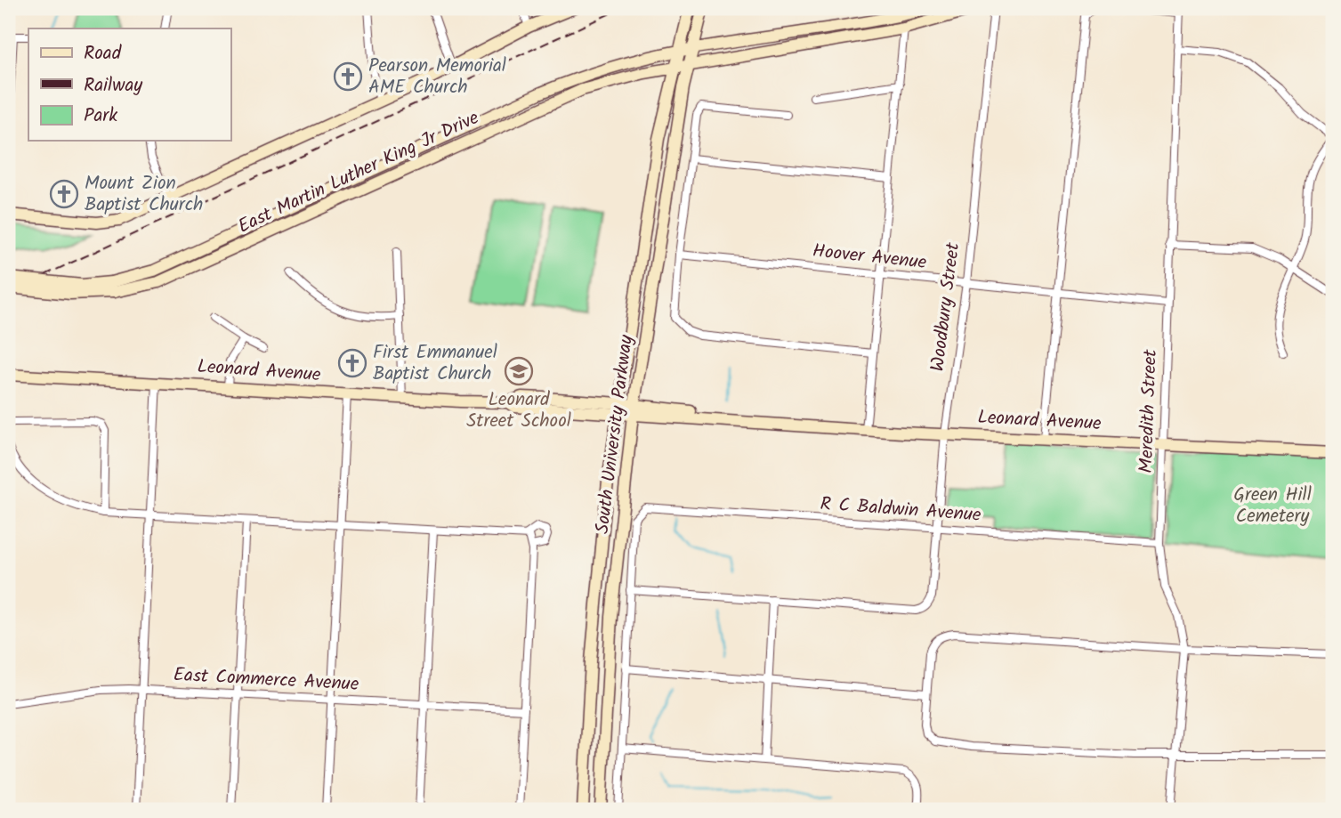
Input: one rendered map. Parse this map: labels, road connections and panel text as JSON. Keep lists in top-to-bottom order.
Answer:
{
  "streets": {
    "main road": ["East Martin Luther King Jr Drive", "Leonard Avenue", "South University Parkway"],
    "street": [
      "Hoover Avenue",
      "Woodbury Street",
      "Meredith Street",
      "R C Baldwin Avenue",
      "East Commerce Avenue"
    ]
  },
  "crossings": [
    ["East Martin Luther King Jr Drive", "South University Parkway"],
    ["Hoover Avenue", "Woodbury Street"],
    ["Hoover Avenue", "Meredith Street"],
    ["Woodbury Street", "Leonard Avenue"],
    ["Woodbury Street", "R C Baldwin Avenue"],
    ["Leonard Avenue", "Meredith Street"],
    ["Leonard Avenue", "South University Parkway"],
    ["Meredith Street", "R C Baldwin Avenue"]
  ],
  "parks": ["Green Hill Cemetery"],
  "places": {
    "church": ["Pearson Memorial AME Church", "Mount Zion Baptist Church", "First Emmanuel Baptist Church"],
    "school or university": ["Leonard Street School"]
  },
  "legend": ["Road", "Railway", "Park"]
}
